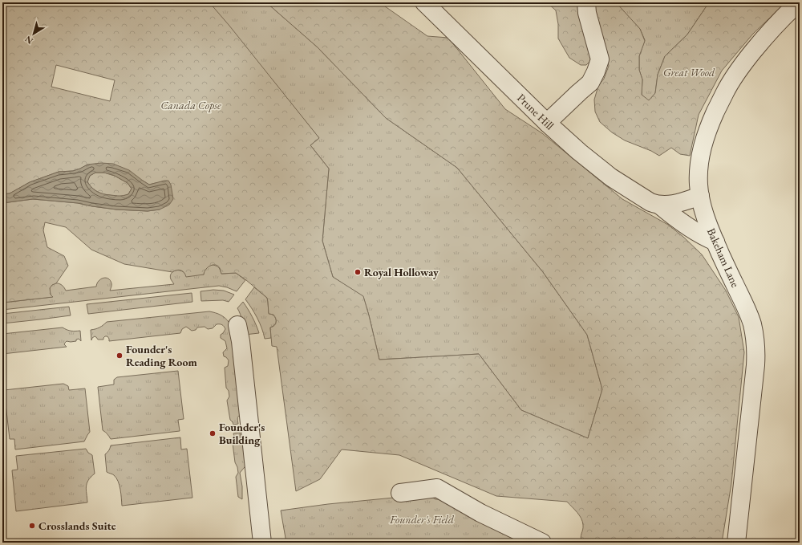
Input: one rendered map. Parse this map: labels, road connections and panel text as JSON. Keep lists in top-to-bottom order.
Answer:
{
  "streets": {
    "street": ["Prune Hill", "Bakeham Lane"]
  },
  "crossings": [
    ["Prune Hill", "Bakeham Lane"]
  ],
  "parks": ["Great Wood", "Canada Copse", "Founder's Field"],
  "places": [
    "Royal Holloway",
    "Founder's Reading Room",
    "Founder's Building",
    "Crosslands Suite"
  ],
  "north": "bottom left"
}
